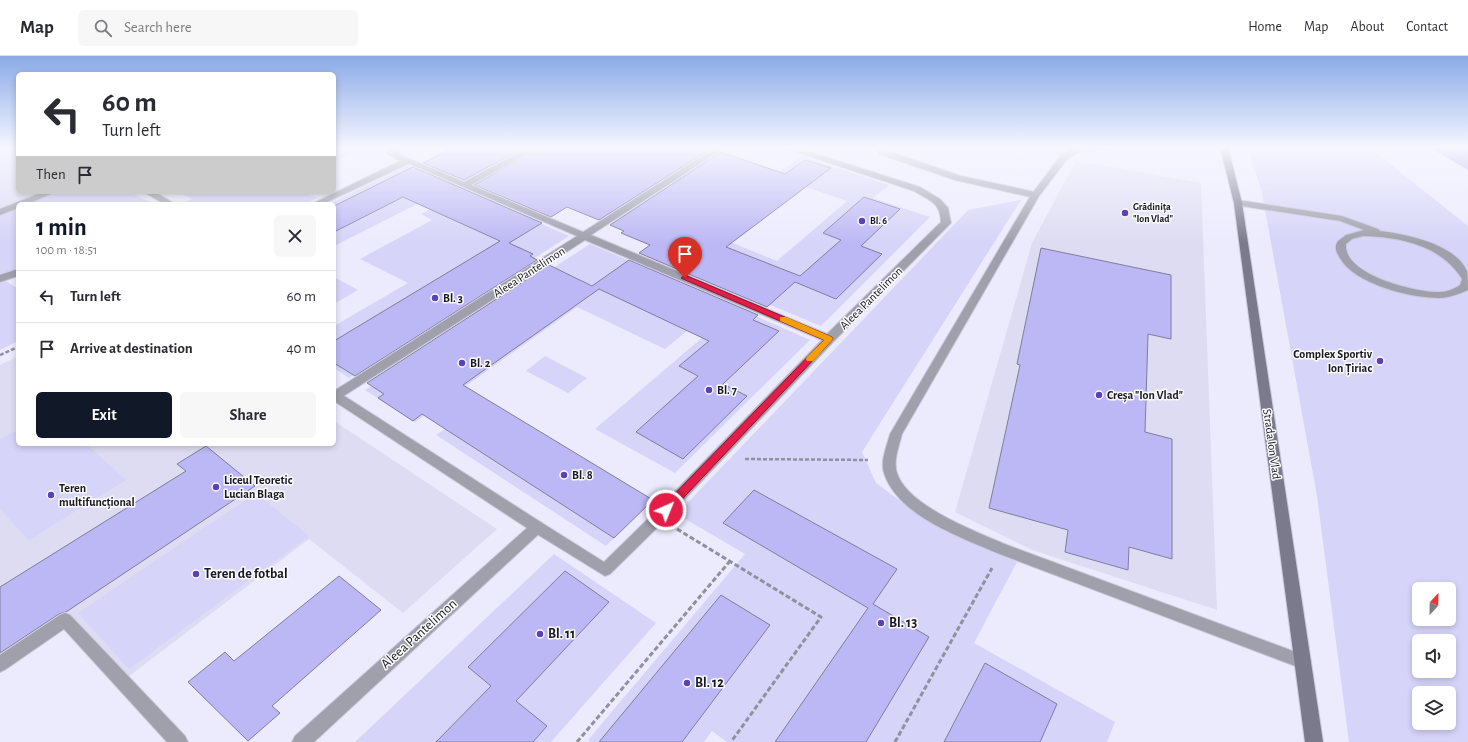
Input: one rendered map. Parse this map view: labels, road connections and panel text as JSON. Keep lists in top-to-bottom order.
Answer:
{
  "streets": {
    "street": ["Aleea Pantelimon", "Strada Ion Vlad"]
  },
  "places": [
    "Grădinița \"Ion Vlad\"",
    "Bl. 6",
    "Bl. 3",
    "Complex Sportiv Ion Țiriac",
    "Bl. 2",
    "Bl. 7",
    "Creșa \"Ion Vlad\"",
    "Bl. 8",
    "Liceul Teoretic Lucian Blaga",
    "Teren multifuncțional",
    "Teren de fotbal",
    "Bl. 13",
    "Bl. 11",
    "Bl. 12"
  ],
  "north": "top",
  "page": {
    "header": "Map",
    "search": "Search here",
    "nav": [
      "Home",
      "Map",
      "About",
      "Contact"
    ],
    "turn": ["60 m", "Turn left"],
    "then": "Then",
    "heading": ["1 min", "100 m · 18:51"],
    "list": [
      {
        "name": "Turn left",
        "value": "60 m"
      },
      {
        "name": "Arrive at destination",
        "value": "40 m"
      }
    ],
    "buttons": ["Exit", "Share"]
  }
}
